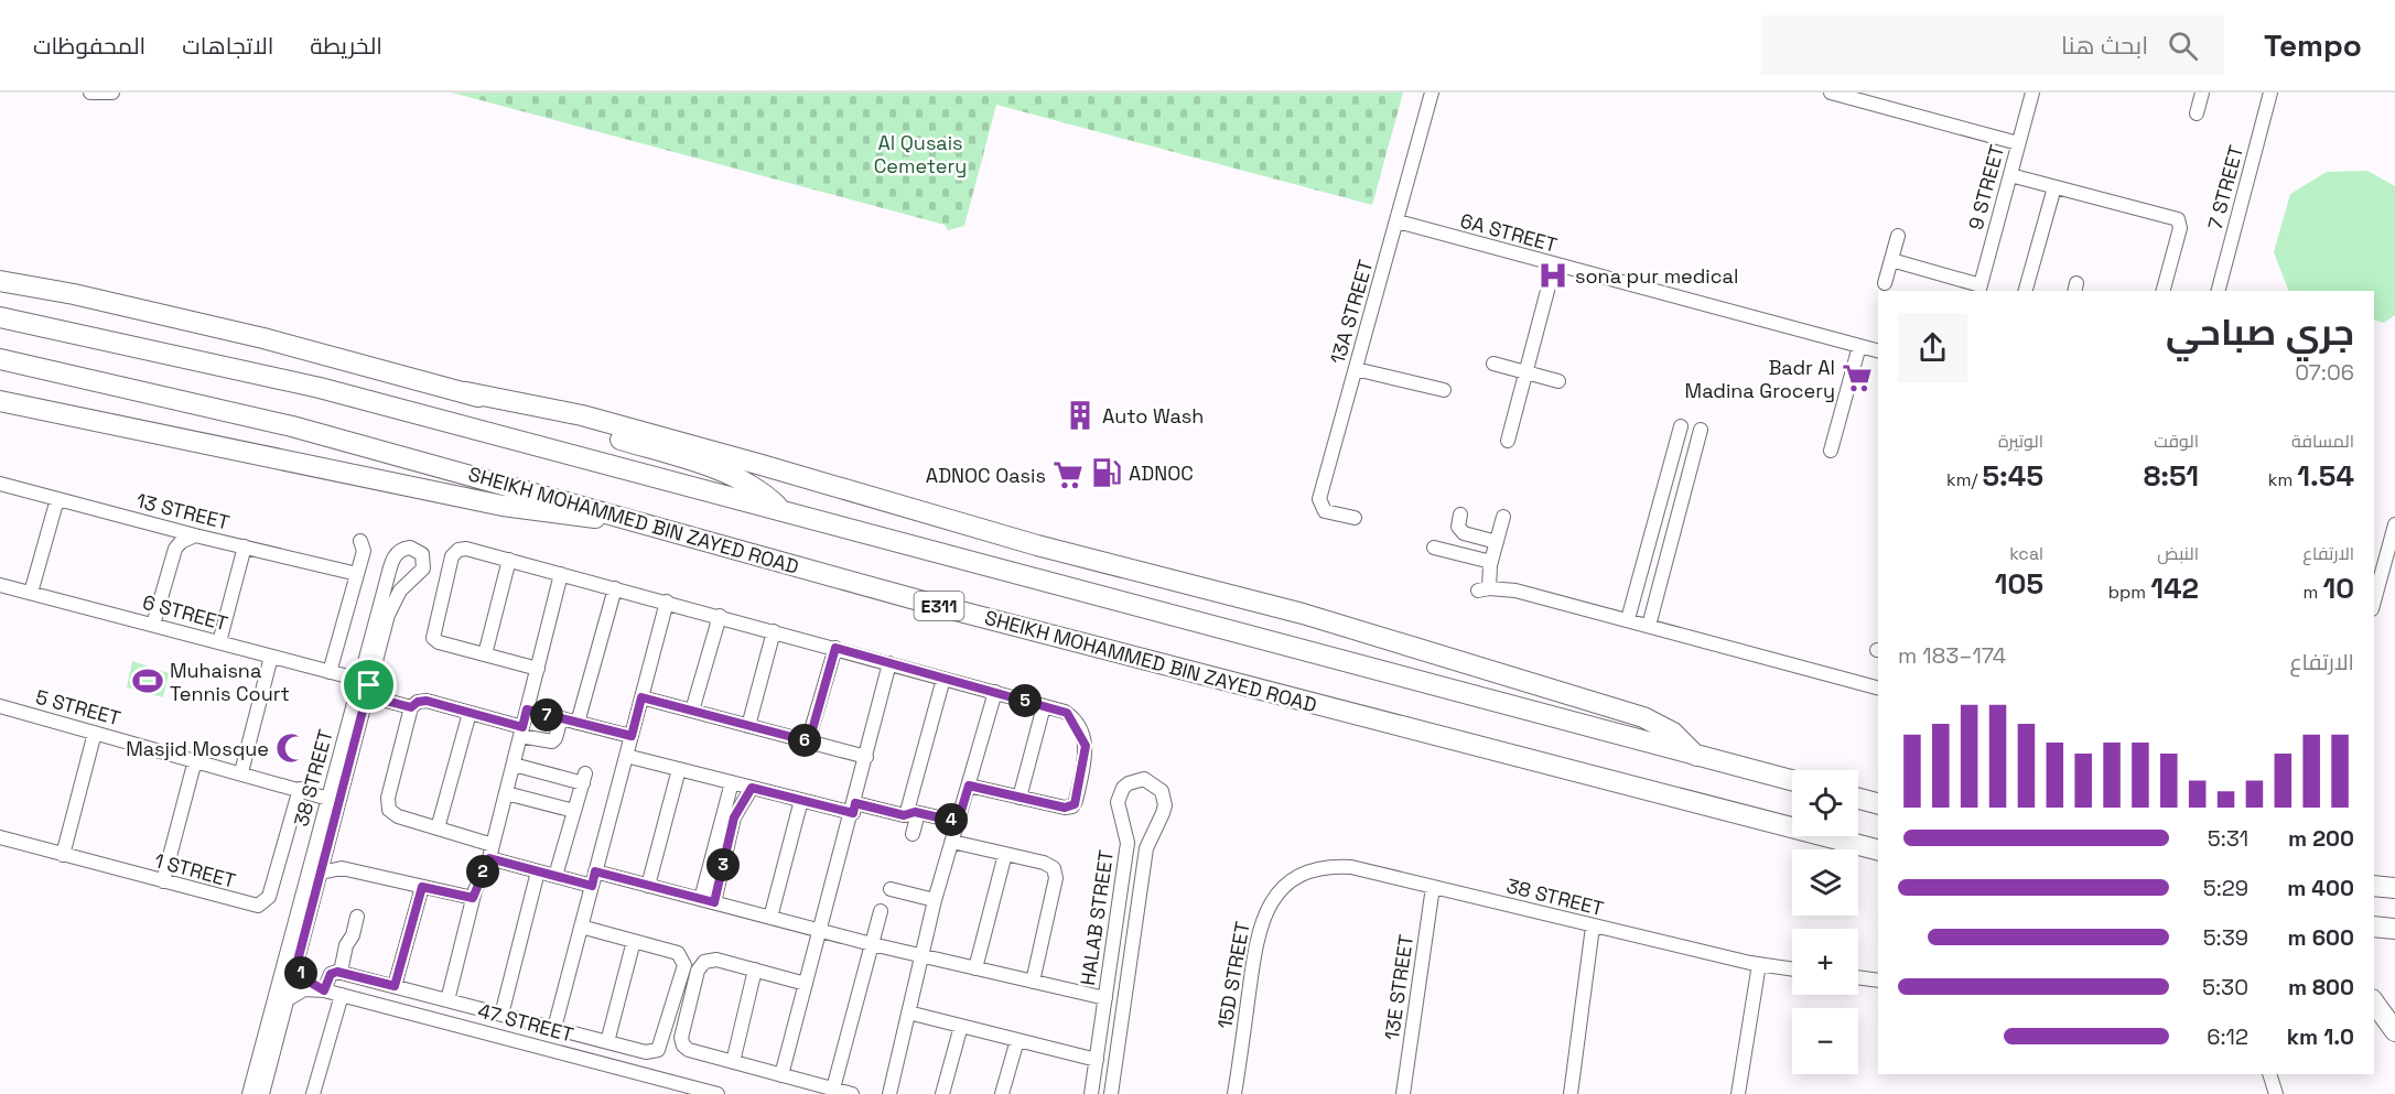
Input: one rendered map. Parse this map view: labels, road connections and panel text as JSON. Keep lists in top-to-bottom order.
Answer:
{
  "streets": {
    "highway": ["SHEIKH MOHAMMED BIN ZAYED ROAD", "E311"],
    "street": [
      "9 STREET",
      "7 STREET",
      "6A STREET",
      "13A STREET",
      "13 STREET",
      "6 STREET",
      "5 STREET",
      "38 STREET",
      "1 STREET",
      "HALAB STREET",
      "15D STREET",
      "13E STREET",
      "47 STREET"
    ]
  },
  "crossings": [
    ["6A STREET", "13A STREET"],
    ["6 STREET", "38 STREET"],
    ["5 STREET", "38 STREET"],
    ["5 STREET", "1 STREET"],
    ["38 STREET", "15D STREET"],
    ["38 STREET", "13E STREET"],
    ["38 STREET", "47 STREET"]
  ],
  "parks": ["Al Qusais Cemetery"],
  "places": {
    "hospital": ["sona pur medical"],
    "supermarket": ["Badr Al Madina Grocery", "ADNOC Oasis"],
    "building": ["Auto Wash"],
    "fuel station": ["ADNOC"],
    "sports": ["Muhaisna Tennis Court"],
    "mosque": ["Masjid Mosque"]
  },
  "page": {
    "header": "Tempo",
    "search": "ابحث هنا",
    "nav": ["الخريطة", "الاتجاهات", "المحفوظات"],
    "heading": ["جري صباحي", "07:06"],
    "stats": [
      ["المسافة", "1.54 km"],
      ["الوقت", "8:51"],
      ["الوتيرة", "5:45 /km"],
      ["الارتفاع", "10 m"],
      ["النبض", "142 bpm"],
      ["kcal", "105"]
    ],
    "chart": ["الارتفاع", "174–183 m"],
    "pins": [
      "5",
      "7",
      "6",
      "4",
      "3",
      "2",
      "1"
    ],
    "map_buttons": ["+", "−"],
    "list": [
      {
        "name": "200 m",
        "note": "5:31"
      },
      {
        "name": "400 m",
        "note": "5:29"
      },
      {
        "name": "600 m",
        "note": "5:39"
      },
      {
        "name": "800 m",
        "note": "5:30"
      },
      {
        "name": "1.0 km",
        "note": "6:12"
      }
    ]
  }
}
